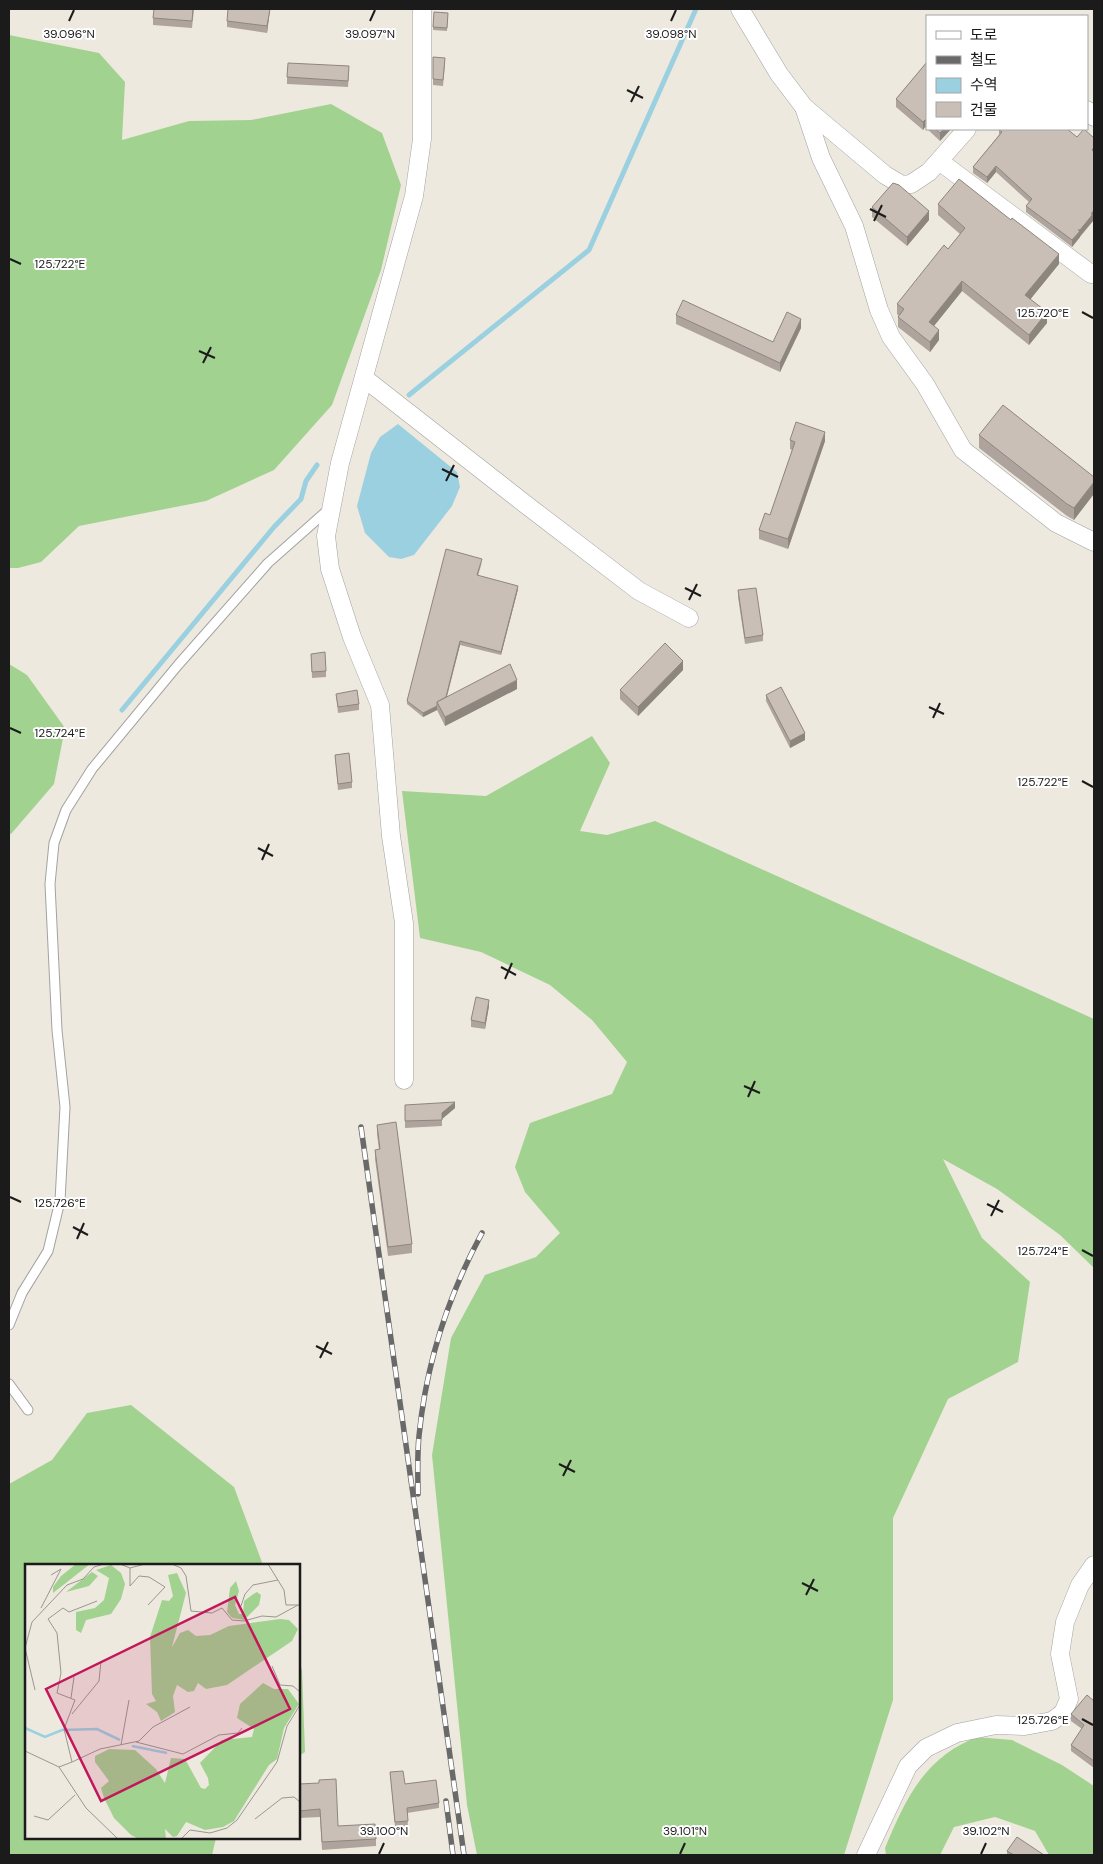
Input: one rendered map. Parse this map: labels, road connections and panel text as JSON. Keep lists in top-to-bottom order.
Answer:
{
  "legend": [
    "도로",
    "철도",
    "수역",
    "건물"
  ],
  "coordinates": [
    "39.096°N",
    "39.097°N",
    "39.098°N",
    "125.722°E",
    "125.720°E",
    "125.724°E",
    "125.726°E",
    "39.100°N",
    "39.101°N",
    "39.102°N"
  ]
}
